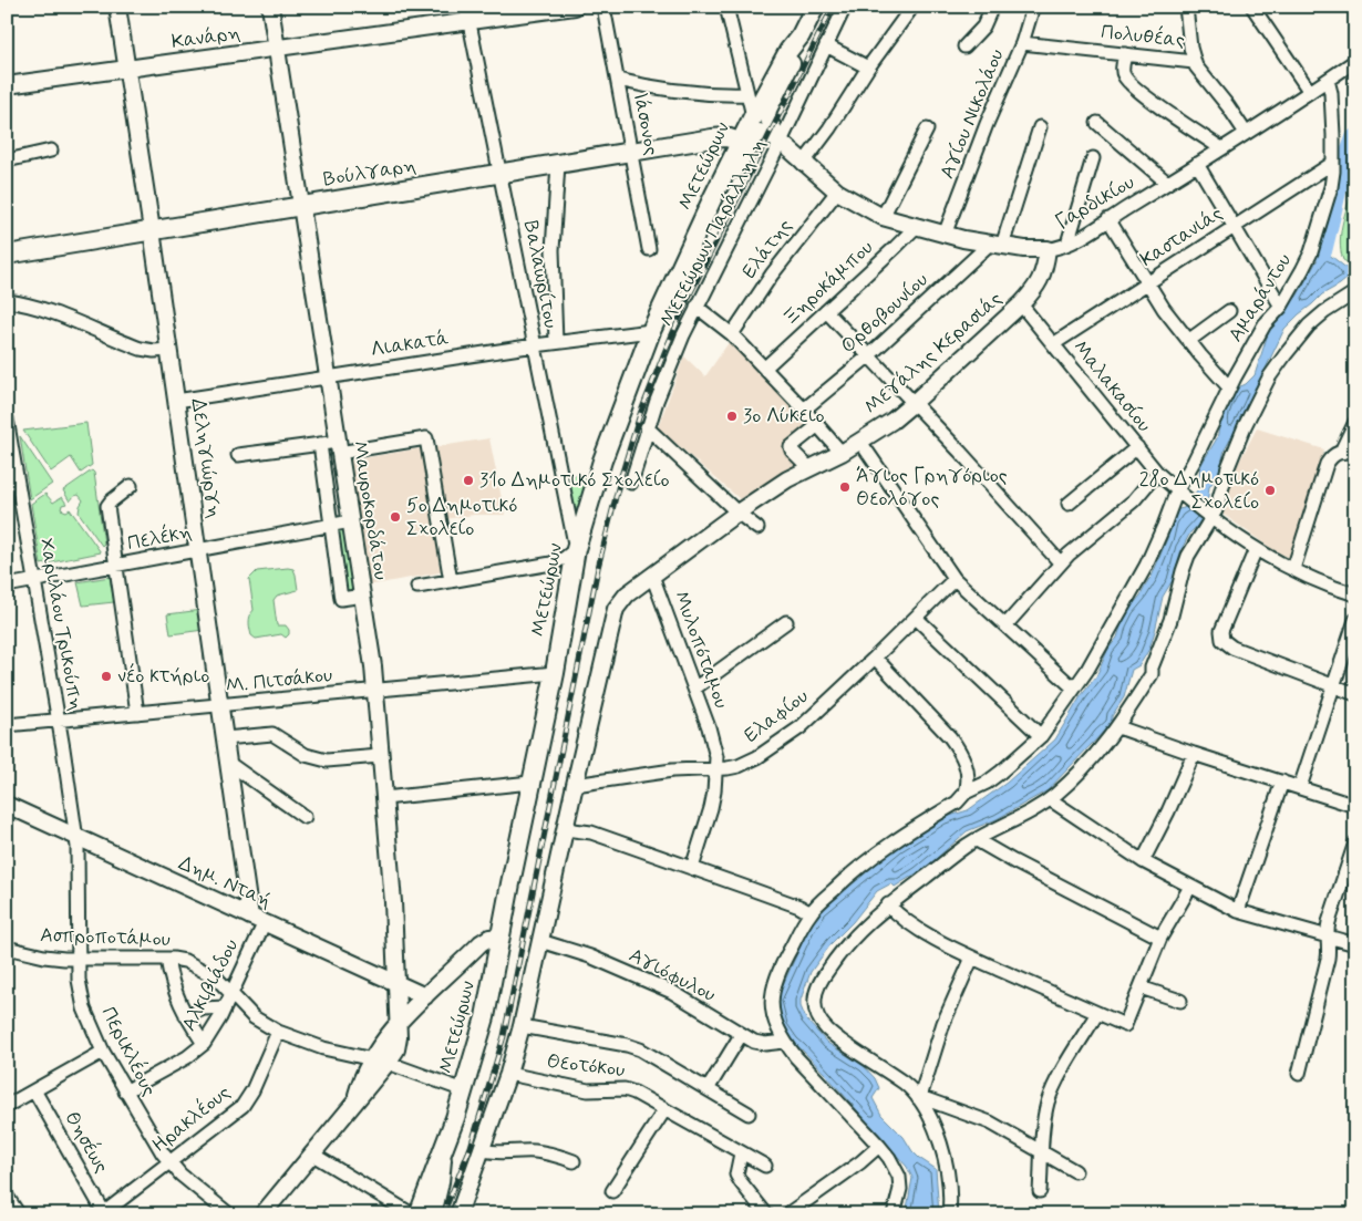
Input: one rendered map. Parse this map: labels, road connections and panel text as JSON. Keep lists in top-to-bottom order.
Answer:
{
  "streets": {
    "main road": ["Μετεώρων", "Βούλγαρη"],
    "street": [
      "Πολυθέας",
      "Κανάρη",
      "Αγίου Νικολάου",
      "Ιάσονος",
      "Γαρδικίου",
      "Μετεώρων Παράλληλη",
      "Καστανιάς",
      "Ελάτης",
      "Βαλαωρίτου",
      "Ξηροκάμπου",
      "Αμαράντου",
      "Ορθοβουνίου",
      "Λιακατά",
      "Μεγάλης Κερασιάς",
      "Μαλακασίου",
      "Δεληγιώργη",
      "Μαυροκορδάτου",
      "Πελέκη",
      "Χαριλάου Τρικούπη",
      "Μυλοπόταμου",
      "Μ. Πιτσάκου",
      "Ελαφίου",
      "Δημ. Νταή",
      "Ασπροποτάμου",
      "Αγιόφυλου",
      "Αλκιβιάδου",
      "Περικλέους",
      "Θεοτόκου",
      "Ηρακλέους",
      "Θησέως"
    ]
  },
  "crossings": [
    ["Πολυθέας", "Αγίου Νικολάου"],
    ["Πολυθέας", "Γαρδικίου"],
    ["Κανάρη", "Βαλαωρίτου"],
    ["Κανάρη", "Δεληγιώργη"],
    ["Κανάρη", "Μαυροκορδάτου"],
    ["Αγίου Νικολάου", "Γαρδικίου"],
    ["Ιάσονος", "Βούλγαρη"],
    ["Μετεώρων", "Βούλγαρη"],
    ["Μετεώρων", "Βαλαωρίτου"],
    ["Μετεώρων", "Λιακατά"],
    ["Μετεώρων", "Μ. Πιτσάκου"],
    ["Μετεώρων", "Ασπροποτάμου"],
    ["Βούλγαρη", "Βαλαωρίτου"],
    ["Βούλγαρη", "Δεληγιώργη"],
    ["Βούλγαρη", "Μαυροκορδάτου"],
    ["Γαρδικίου", "Μετεώρων Παράλληλη"],
    ["Γαρδικίου", "Ελάτης"],
    ["Γαρδικίου", "Ξηροκάμπου"],
    ["Γαρδικίου", "Αμαράντου"],
    ["Γαρδικίου", "Ορθοβουνίου"],
    ["Γαρδικίου", "Μεγάλης Κερασιάς"],
    ["Καστανιάς", "Αμαράντου"],
    ["Καστανιάς", "Μαλακασίου"],
    ["Βαλαωρίτου", "Λιακατά"],
    ["Αμαράντου", "Μαλακασίου"],
    ["Αμαράντου", "Αγιόφυλου"],
    ["Λιακατά", "Δεληγιώργη"],
    ["Λιακατά", "Μαυροκορδάτου"],
    ["Μεγάλης Κερασιάς", "Μαλακασίου"],
    ["Μεγάλης Κερασιάς", "Μυλοπόταμου"],
    ["Μεγάλης Κερασιάς", "Ελαφίου"],
    ["Μεγάλης Κερασιάς", "Αγιόφυλου"],
    ["Μεγάλης Κερασιάς", "Θεοτόκου"],
    ["Δεληγιώργη", "Πελέκη"],
    ["Δεληγιώργη", "Μ. Πιτσάκου"],
    ["Δεληγιώργη", "Δημ. Νταή"],
    ["Δεληγιώργη", "Αλκιβιάδου"],
    ["Μαυροκορδάτου", "Πελέκη"],
    ["Μαυροκορδάτου", "Μ. Πιτσάκου"],
    ["Μαυροκορδάτου", "Δημ. Νταή"],
    ["Μαυροκορδάτου", "Ασπροποτάμου"],
    ["Πελέκη", "Χαριλάου Τρικούπη"],
    ["Χαριλάου Τρικούπη", "Μ. Πιτσάκου"],
    ["Χαριλάου Τρικούπη", "Δημ. Νταή"],
    ["Χαριλάου Τρικούπη", "Περικλέους"],
    ["Μυλοπόταμου", "Ελαφίου"],
    ["Δημ. Νταή", "Αλκιβιάδου"],
    ["Δημ. Νταή", "Περικλέους"],
    ["Ασπροποτάμου", "Αλκιβιάδου"],
    ["Ασπροποτάμου", "Περικλέους"],
    ["Ασπροποτάμου", "Ηρακλέους"],
    ["Αλκιβιάδου", "Περικλέους"],
    ["Περικλέους", "Ηρακλέους"],
    ["Ηρακλέους", "Θησέως"]
  ],
  "places": [
    "3ο Λύκειο",
    "31ο Δημοτικό Σχολείο",
    "Άγιος Γρηγόριος Θεολόγος",
    "28ο Δημοτικό Σχολείο",
    "5ο Δημοτικό Σχολείο",
    "νέο κτήριο"
  ]
}
